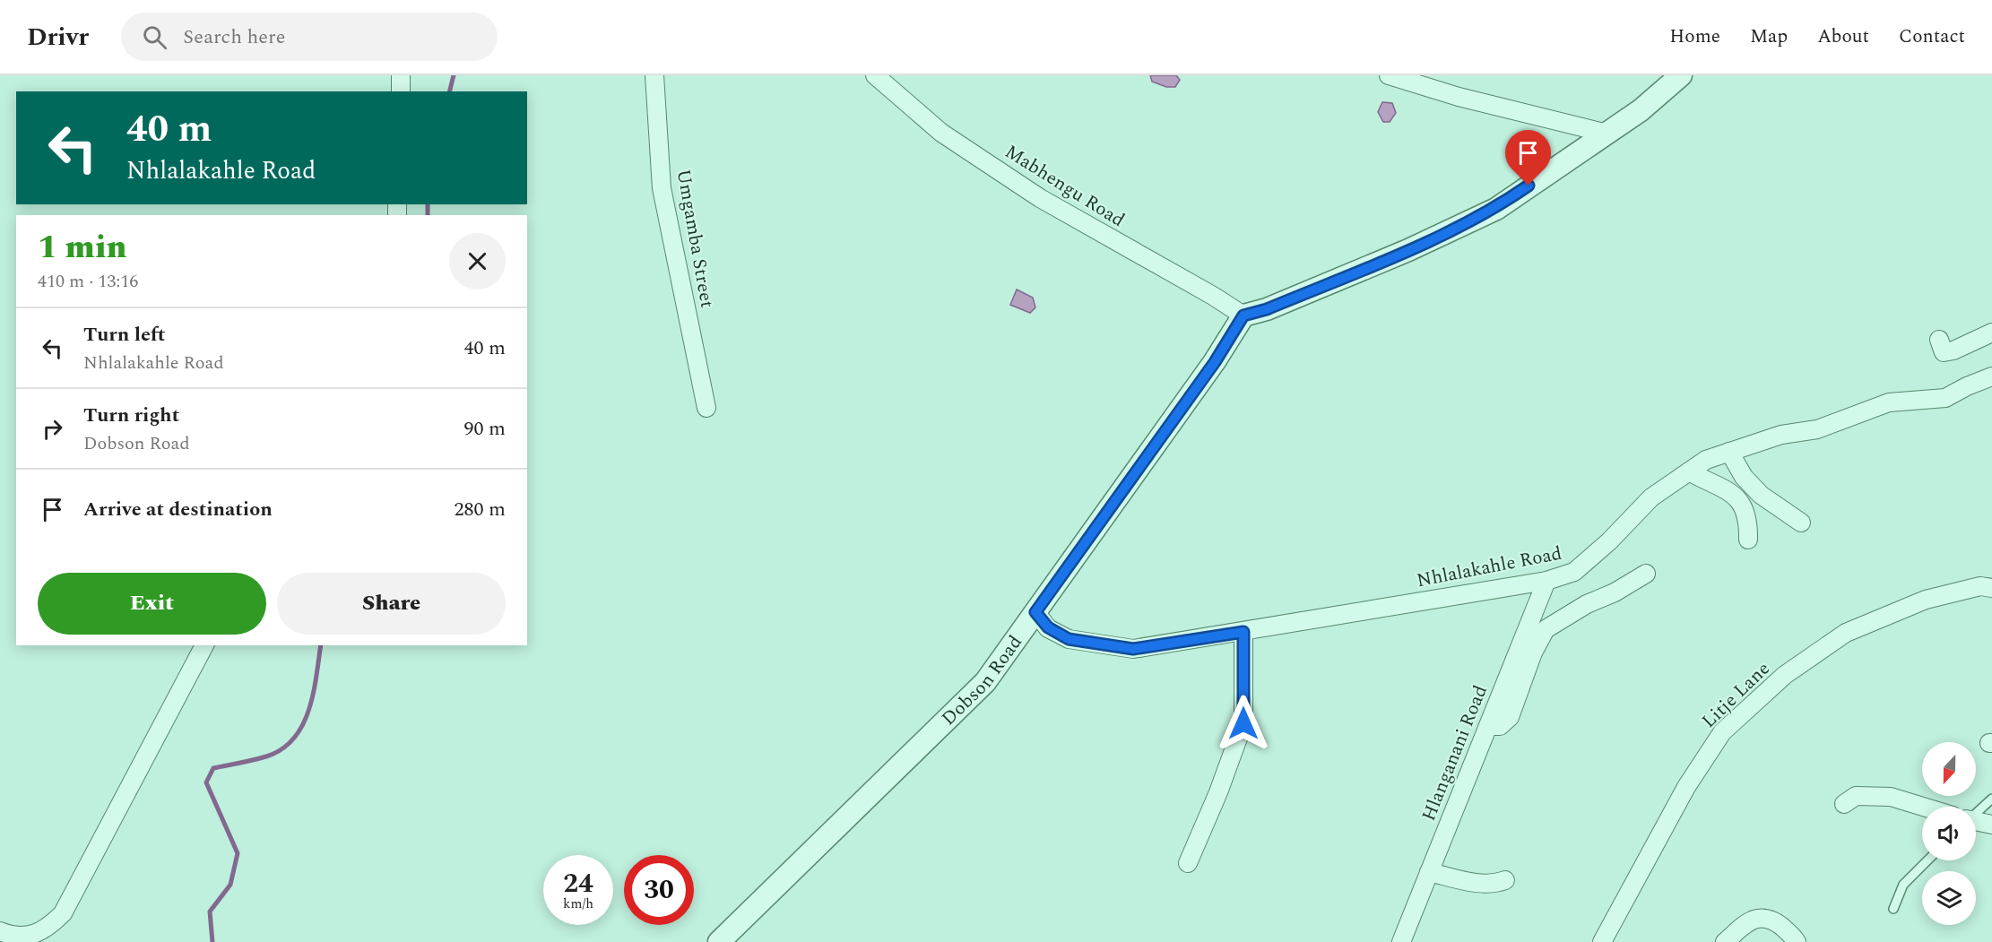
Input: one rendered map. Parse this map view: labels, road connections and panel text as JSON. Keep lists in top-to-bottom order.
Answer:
{
  "streets": {
    "street": [
      "Mabhengu Road",
      "Umgamba Street",
      "Nhlalakahle Road",
      "Dobson Road",
      "Litje Lane",
      "Hlanganani Road"
    ]
  },
  "crossings": [
    ["Mabhengu Road", "Dobson Road"],
    ["Nhlalakahle Road", "Dobson Road"],
    ["Nhlalakahle Road", "Hlanganani Road"]
  ],
  "north": "bottom",
  "page": {
    "header": "Drivr",
    "search": "Search here",
    "nav": [
      "Home",
      "Map",
      "About",
      "Contact"
    ],
    "turn": ["40 m", "Nhlalakahle Road"],
    "heading": ["1 min", "410 m · 13:16"],
    "list": [
      {
        "name": "Turn left",
        "note": "Nhlalakahle Road",
        "value": "40 m"
      },
      {
        "name": "Turn right",
        "note": "Dobson Road",
        "value": "90 m"
      },
      {
        "name": "Arrive at destination",
        "value": "280 m"
      }
    ],
    "buttons": ["Exit", "Share"],
    "speed": "24 km/h",
    "limit": "30"
  }
}
